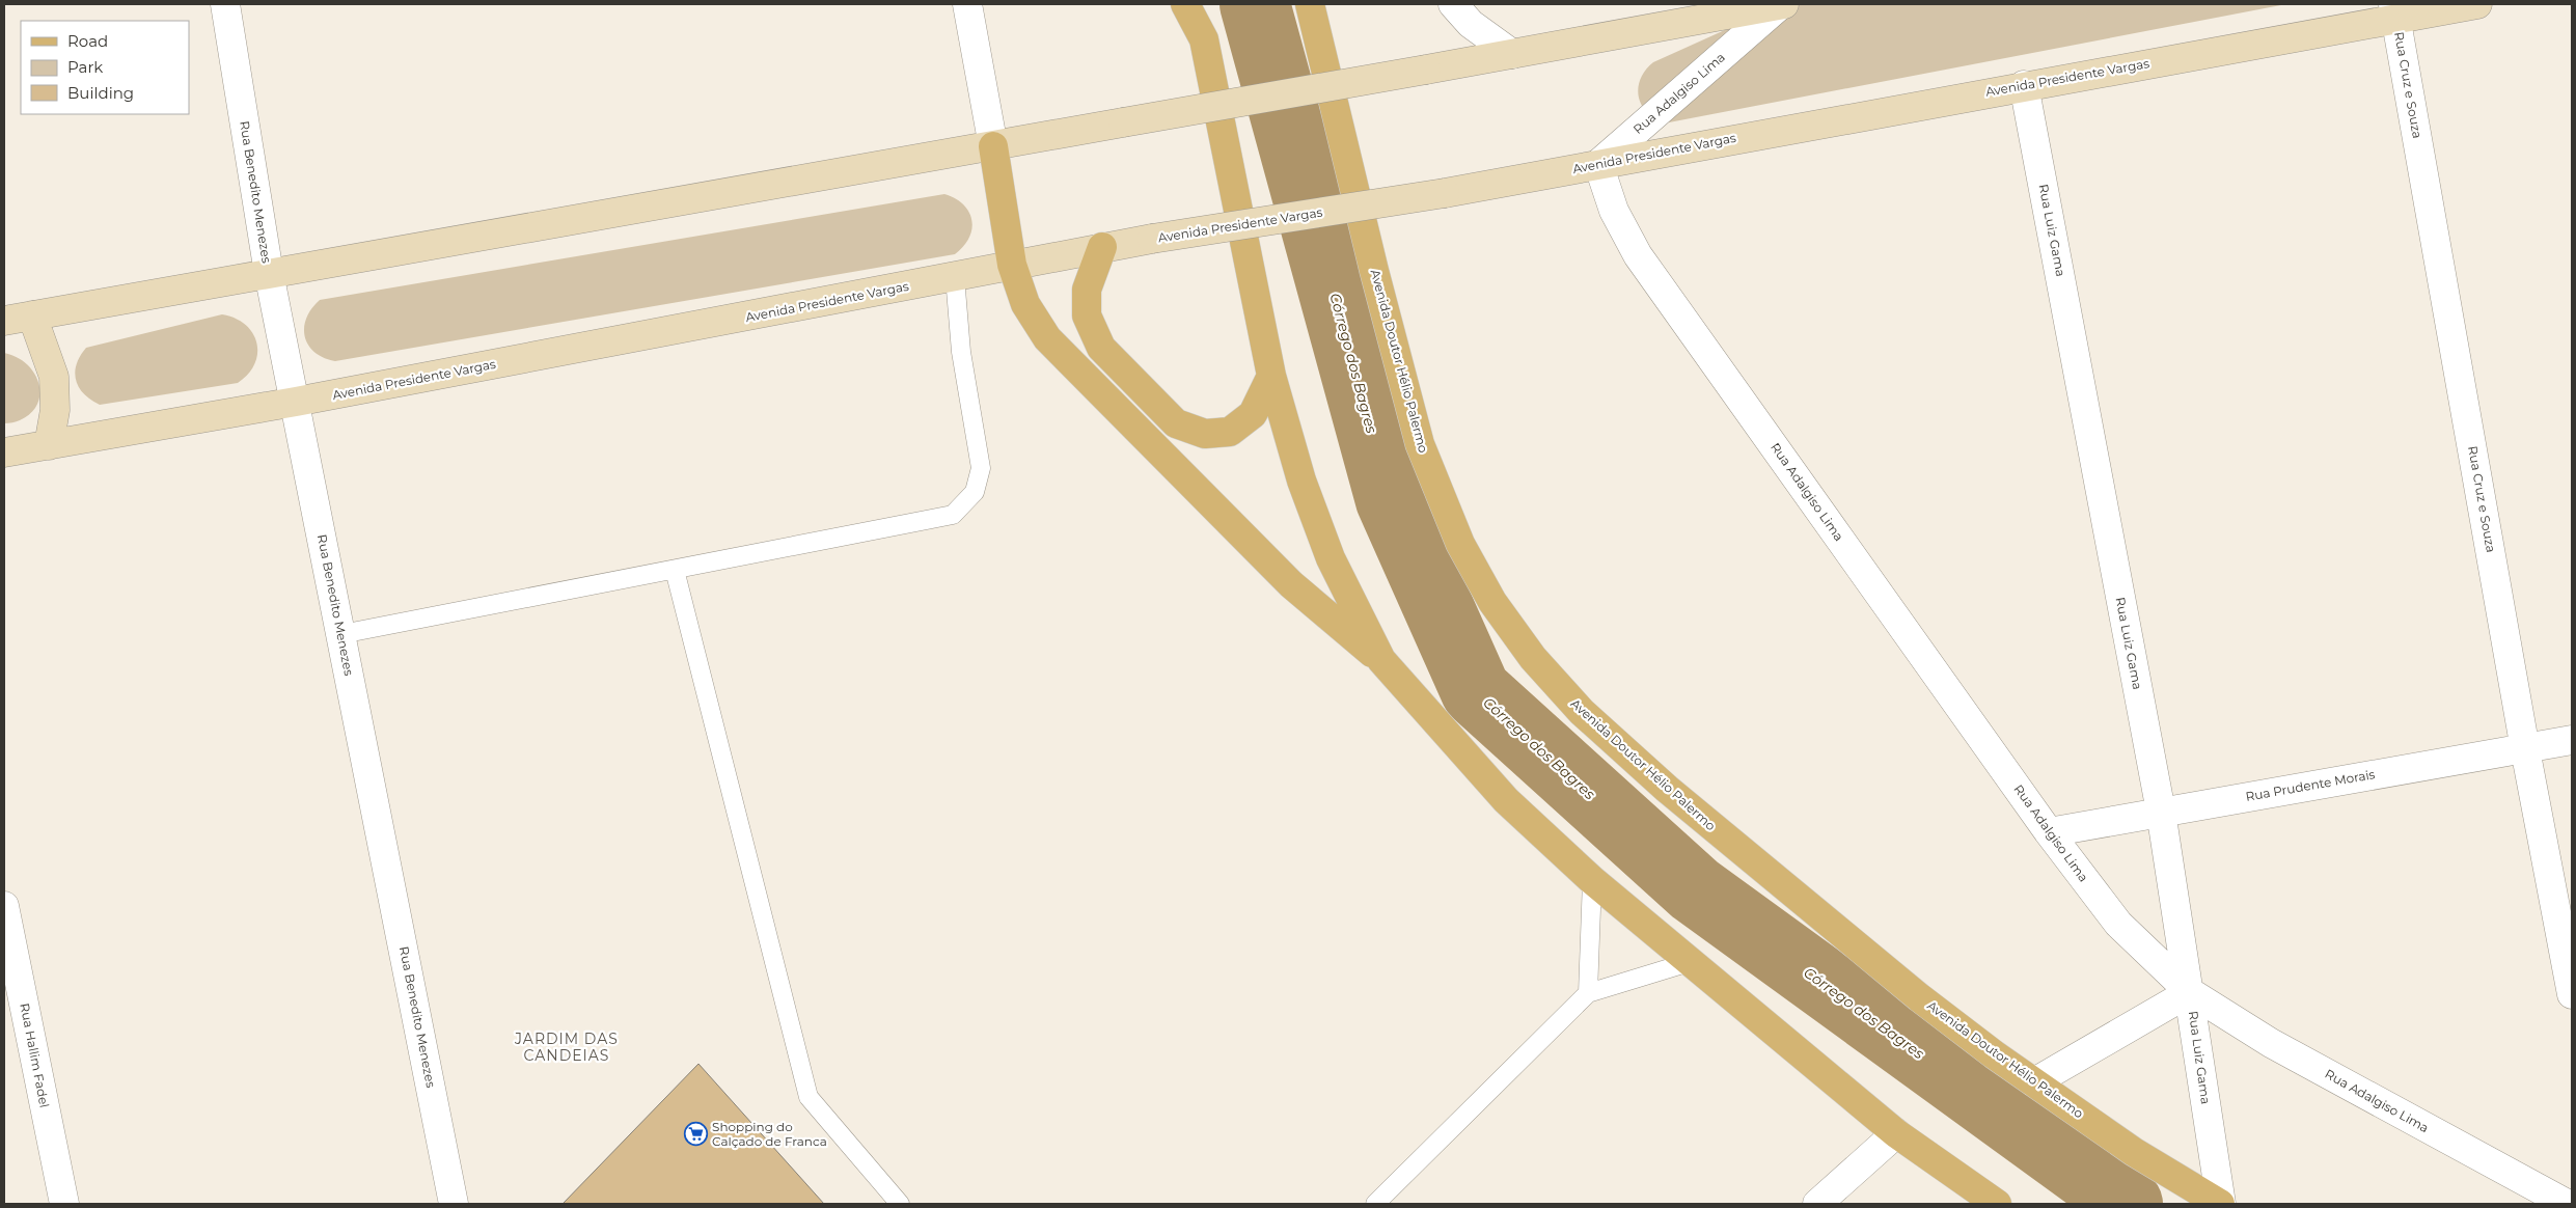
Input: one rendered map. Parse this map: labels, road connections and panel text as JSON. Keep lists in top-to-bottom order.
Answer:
{
  "streets": {
    "main road": ["Avenida Presidente Vargas", "Avenida Doutor Hélio Palermo"],
    "street": [
      "Rua Cruz e Souza",
      "Rua Adalgiso Lima",
      "Rua Benedito Menezes",
      "Rua Luiz Gama",
      "Rua Prudente Morais",
      "Rua Hallim Fadel"
    ]
  },
  "crossings": [
    ["Avenida Presidente Vargas", "Rua Cruz e Souza"],
    ["Avenida Presidente Vargas", "Rua Adalgiso Lima"],
    ["Avenida Presidente Vargas", "Rua Benedito Menezes"],
    ["Avenida Presidente Vargas", "Rua Luiz Gama"],
    ["Rua Cruz e Souza", "Rua Prudente Morais"],
    ["Rua Adalgiso Lima", "Rua Luiz Gama"],
    ["Rua Adalgiso Lima", "Rua Prudente Morais"],
    ["Rua Luiz Gama", "Avenida Doutor Hélio Palermo"],
    ["Rua Luiz Gama", "Rua Prudente Morais"]
  ],
  "districts": ["JARDIM DAS CANDEIAS"],
  "water": ["Córrego dos Bagres"],
  "places": {
    "supermarket": ["Shopping do Calçado de Franca"]
  },
  "legend": ["Road", "Park", "Building"]
}
